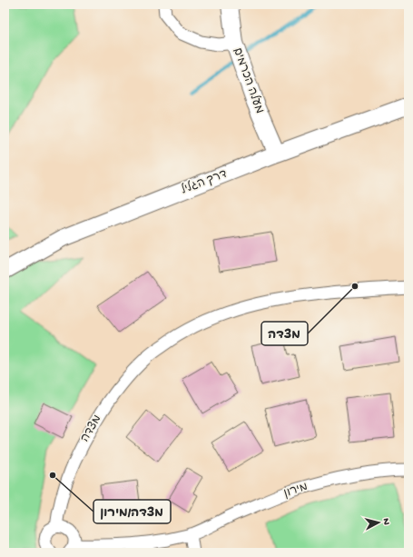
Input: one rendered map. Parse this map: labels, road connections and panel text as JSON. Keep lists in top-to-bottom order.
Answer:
{
  "streets": {
    "street": [
      "מעלה הכרמים",
      "דרך הגליל",
      "מצדה",
      "מירון"
    ]
  },
  "crossings": [
    ["מעלה הכרמים", "דרך הגליל"]
  ],
  "places": ["מצדה", "מצדה/מירון"],
  "north": "right"
}
